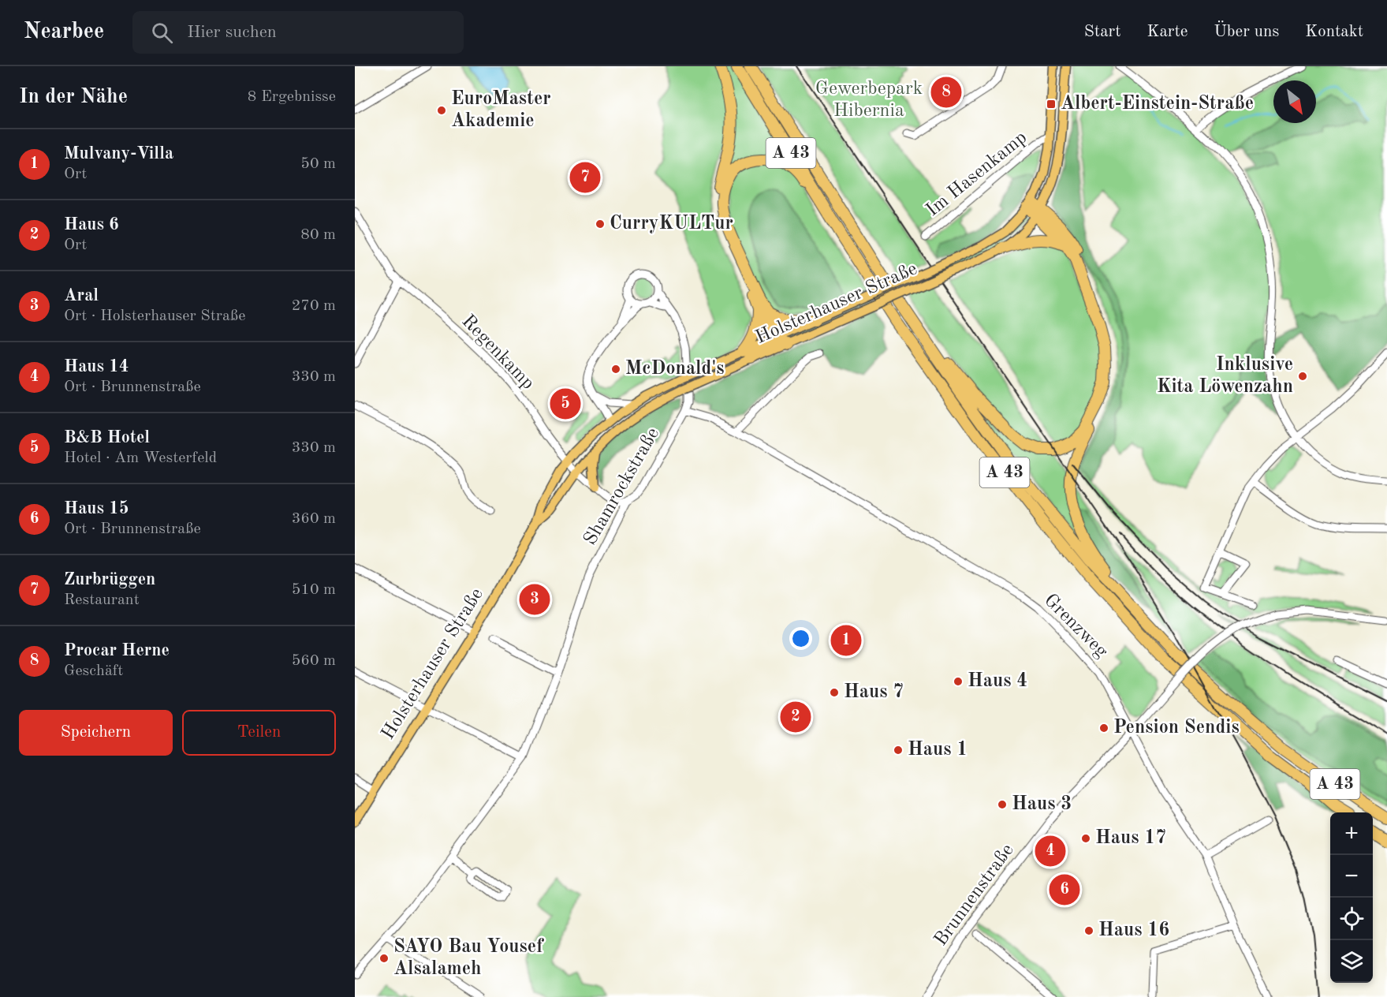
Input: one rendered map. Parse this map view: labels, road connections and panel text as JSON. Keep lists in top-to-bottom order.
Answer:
{
  "streets": {
    "highway": ["A 43"],
    "main road": ["Holsterhauser Straße"],
    "street": [
      "Im Hasenkamp",
      "Regenkamp",
      "Shamrockstraße",
      "Grenzweg",
      "Brunnenstraße"
    ]
  },
  "crossings": [
    ["Im Hasenkamp", "Holsterhauser Straße"],
    ["Holsterhauser Straße", "Regenkamp"],
    ["Regenkamp", "Shamrockstraße"],
    ["Grenzweg", "Brunnenstraße"]
  ],
  "parks": ["Gewerbepark Hibernia"],
  "places": {
    "transit": ["Albert-Einstein-Straße"],
    "other": [
      "EuroMaster Akademie",
      "CurryKULTur",
      "McDonald's",
      "Inklusive Kita Löwenzahn",
      "Haus 4",
      "Haus 7",
      "Pension Sendis",
      "Haus 1",
      "Haus 3",
      "Haus 17",
      "Haus 16",
      "SAYO Bau Yousef Alsalameh"
    ]
  },
  "north": "bottom right",
  "page": {
    "header": "Nearbee",
    "search": "Hier suchen",
    "nav": [
      "Start",
      "Karte",
      "Über uns",
      "Kontakt"
    ],
    "heading": ["In der Nähe", "8 Ergebnisse"],
    "pins": [
      "8",
      "7",
      "5",
      "3",
      "1",
      "2",
      "4",
      "6"
    ],
    "list": [
      {
        "mark": "1",
        "name": "Mulvany-Villa",
        "note": "Ort",
        "value": "50 m"
      },
      {
        "mark": "2",
        "name": "Haus 6",
        "note": "Ort",
        "value": "80 m"
      },
      {
        "mark": "3",
        "name": "Aral",
        "note": "Ort · Holsterhauser Straße",
        "value": "270 m"
      },
      {
        "mark": "4",
        "name": "Haus 14",
        "note": "Ort · Brunnenstraße",
        "value": "330 m"
      },
      {
        "mark": "5",
        "name": "B&B Hotel",
        "note": "Hotel · Am Westerfeld",
        "value": "330 m"
      },
      {
        "mark": "6",
        "name": "Haus 15",
        "note": "Ort · Brunnenstraße",
        "value": "360 m"
      },
      {
        "mark": "7",
        "name": "Zurbrüggen",
        "note": "Restaurant",
        "value": "510 m"
      },
      {
        "mark": "8",
        "name": "Procar Herne",
        "note": "Geschäft",
        "value": "560 m"
      }
    ],
    "buttons": ["Speichern", "Teilen"],
    "map_buttons": ["+", "−"]
  }
}
